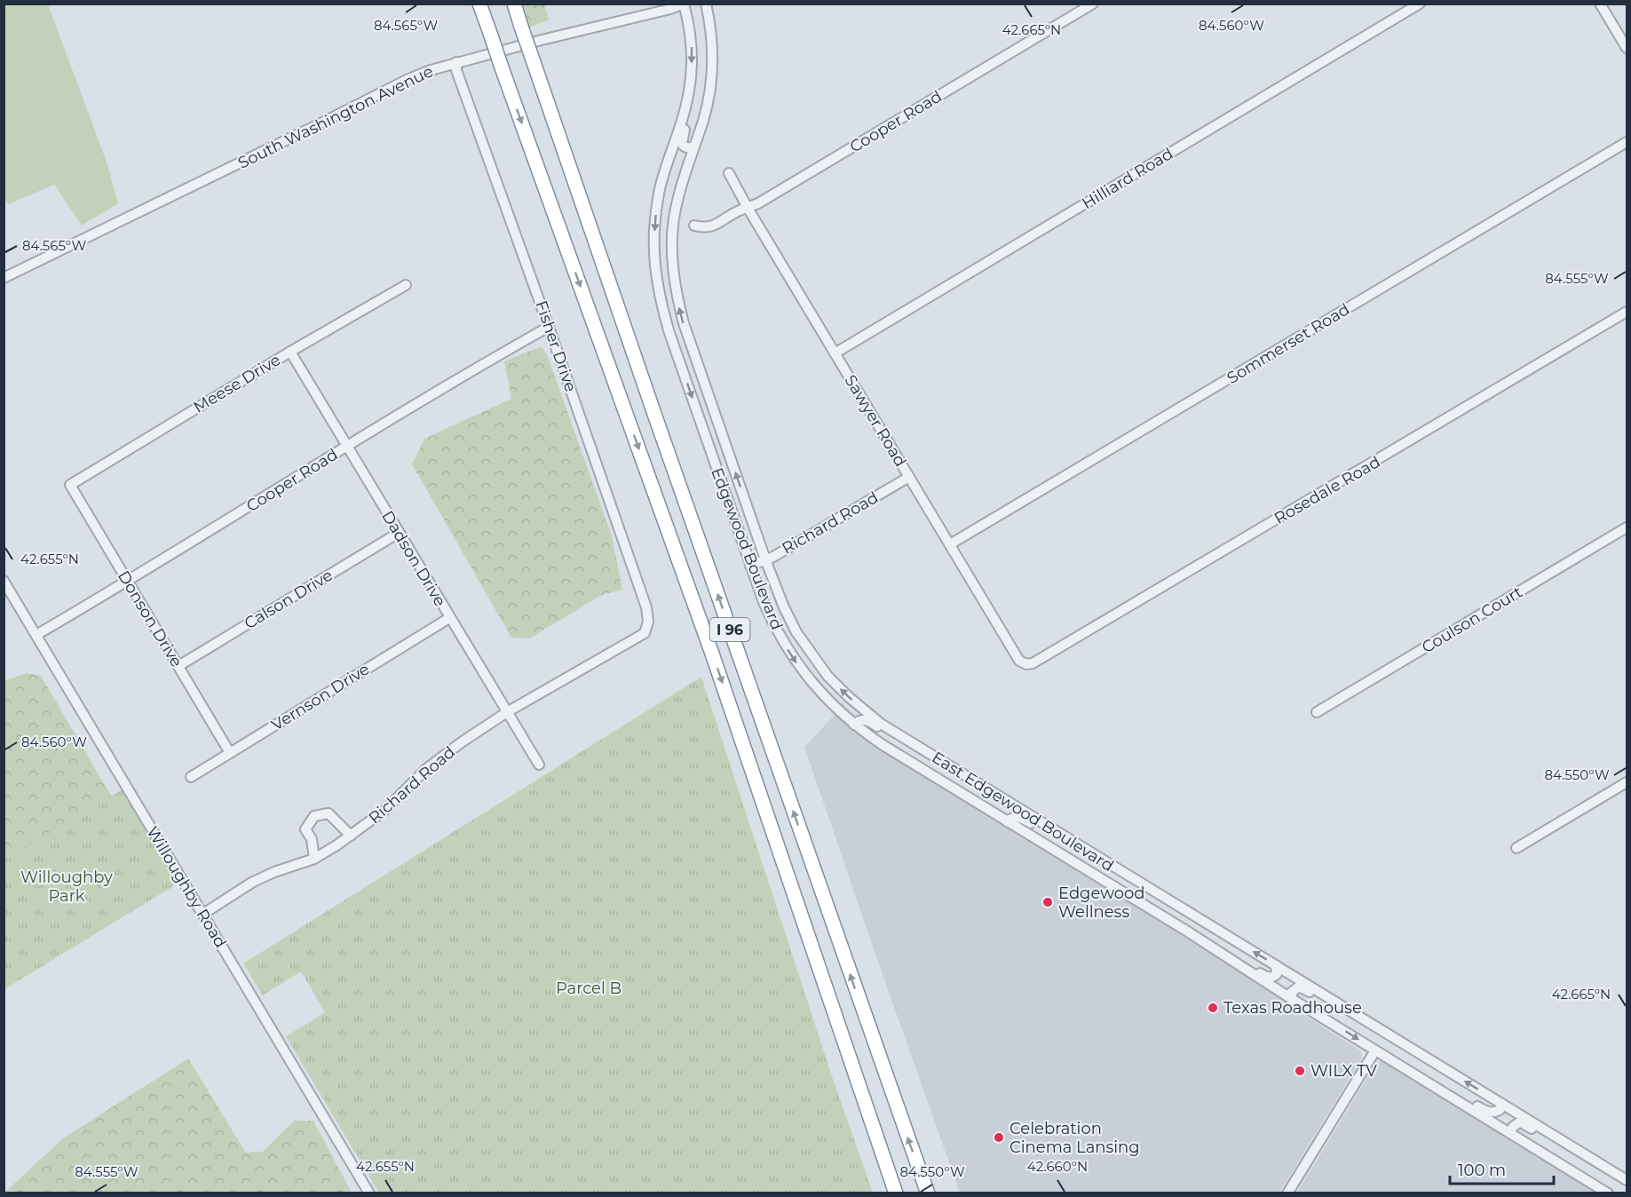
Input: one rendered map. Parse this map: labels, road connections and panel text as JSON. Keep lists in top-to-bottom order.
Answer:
{
  "streets": {
    "highway": ["I 96"],
    "street": [
      "South Washington Avenue",
      "Cooper Road",
      "Hilliard Road",
      "Sommerset Road",
      "Fisher Drive",
      "Meese Drive",
      "Sawyer Road",
      "Rosedale Road",
      "Richard Road",
      "Edgewood Boulevard",
      "Dadson Drive",
      "Calson Drive",
      "Donson Drive",
      "Coulson Court",
      "Vernson Drive",
      "East Edgewood Boulevard",
      "Willoughby Road"
    ]
  },
  "crossings": [
    ["South Washington Avenue", "Fisher Drive"],
    ["South Washington Avenue", "Edgewood Boulevard"],
    ["Cooper Road", "Fisher Drive"],
    ["Cooper Road", "Sawyer Road"],
    ["Cooper Road", "Dadson Drive"],
    ["Cooper Road", "Donson Drive"],
    ["Cooper Road", "Willoughby Road"],
    ["Hilliard Road", "Sawyer Road"],
    ["Sommerset Road", "Sawyer Road"],
    ["Fisher Drive", "Richard Road"],
    ["Meese Drive", "Dadson Drive"],
    ["Meese Drive", "Donson Drive"],
    ["Sawyer Road", "Rosedale Road"],
    ["Sawyer Road", "Richard Road"],
    ["Richard Road", "Edgewood Boulevard"],
    ["Richard Road", "Dadson Drive"],
    ["Richard Road", "East Edgewood Boulevard"],
    ["Richard Road", "Willoughby Road"],
    ["Dadson Drive", "Calson Drive"],
    ["Dadson Drive", "Vernson Drive"],
    ["Calson Drive", "Donson Drive"],
    ["Donson Drive", "Vernson Drive"]
  ],
  "one_way": ["Edgewood Boulevard", "East Edgewood Boulevard"],
  "parks": ["Willoughby Park", "Parcel B"],
  "places": [
    "Edgewood Wellness",
    "Texas Roadhouse",
    "WILX TV",
    "Celebration Cinema Lansing"
  ],
  "scale_bar": "100 m",
  "coordinates": [
    "84.565°W",
    "84.560°W",
    "42.665°N",
    "84.555°W",
    "42.655°N",
    "84.550°W",
    "42.660°N"
  ]
}
